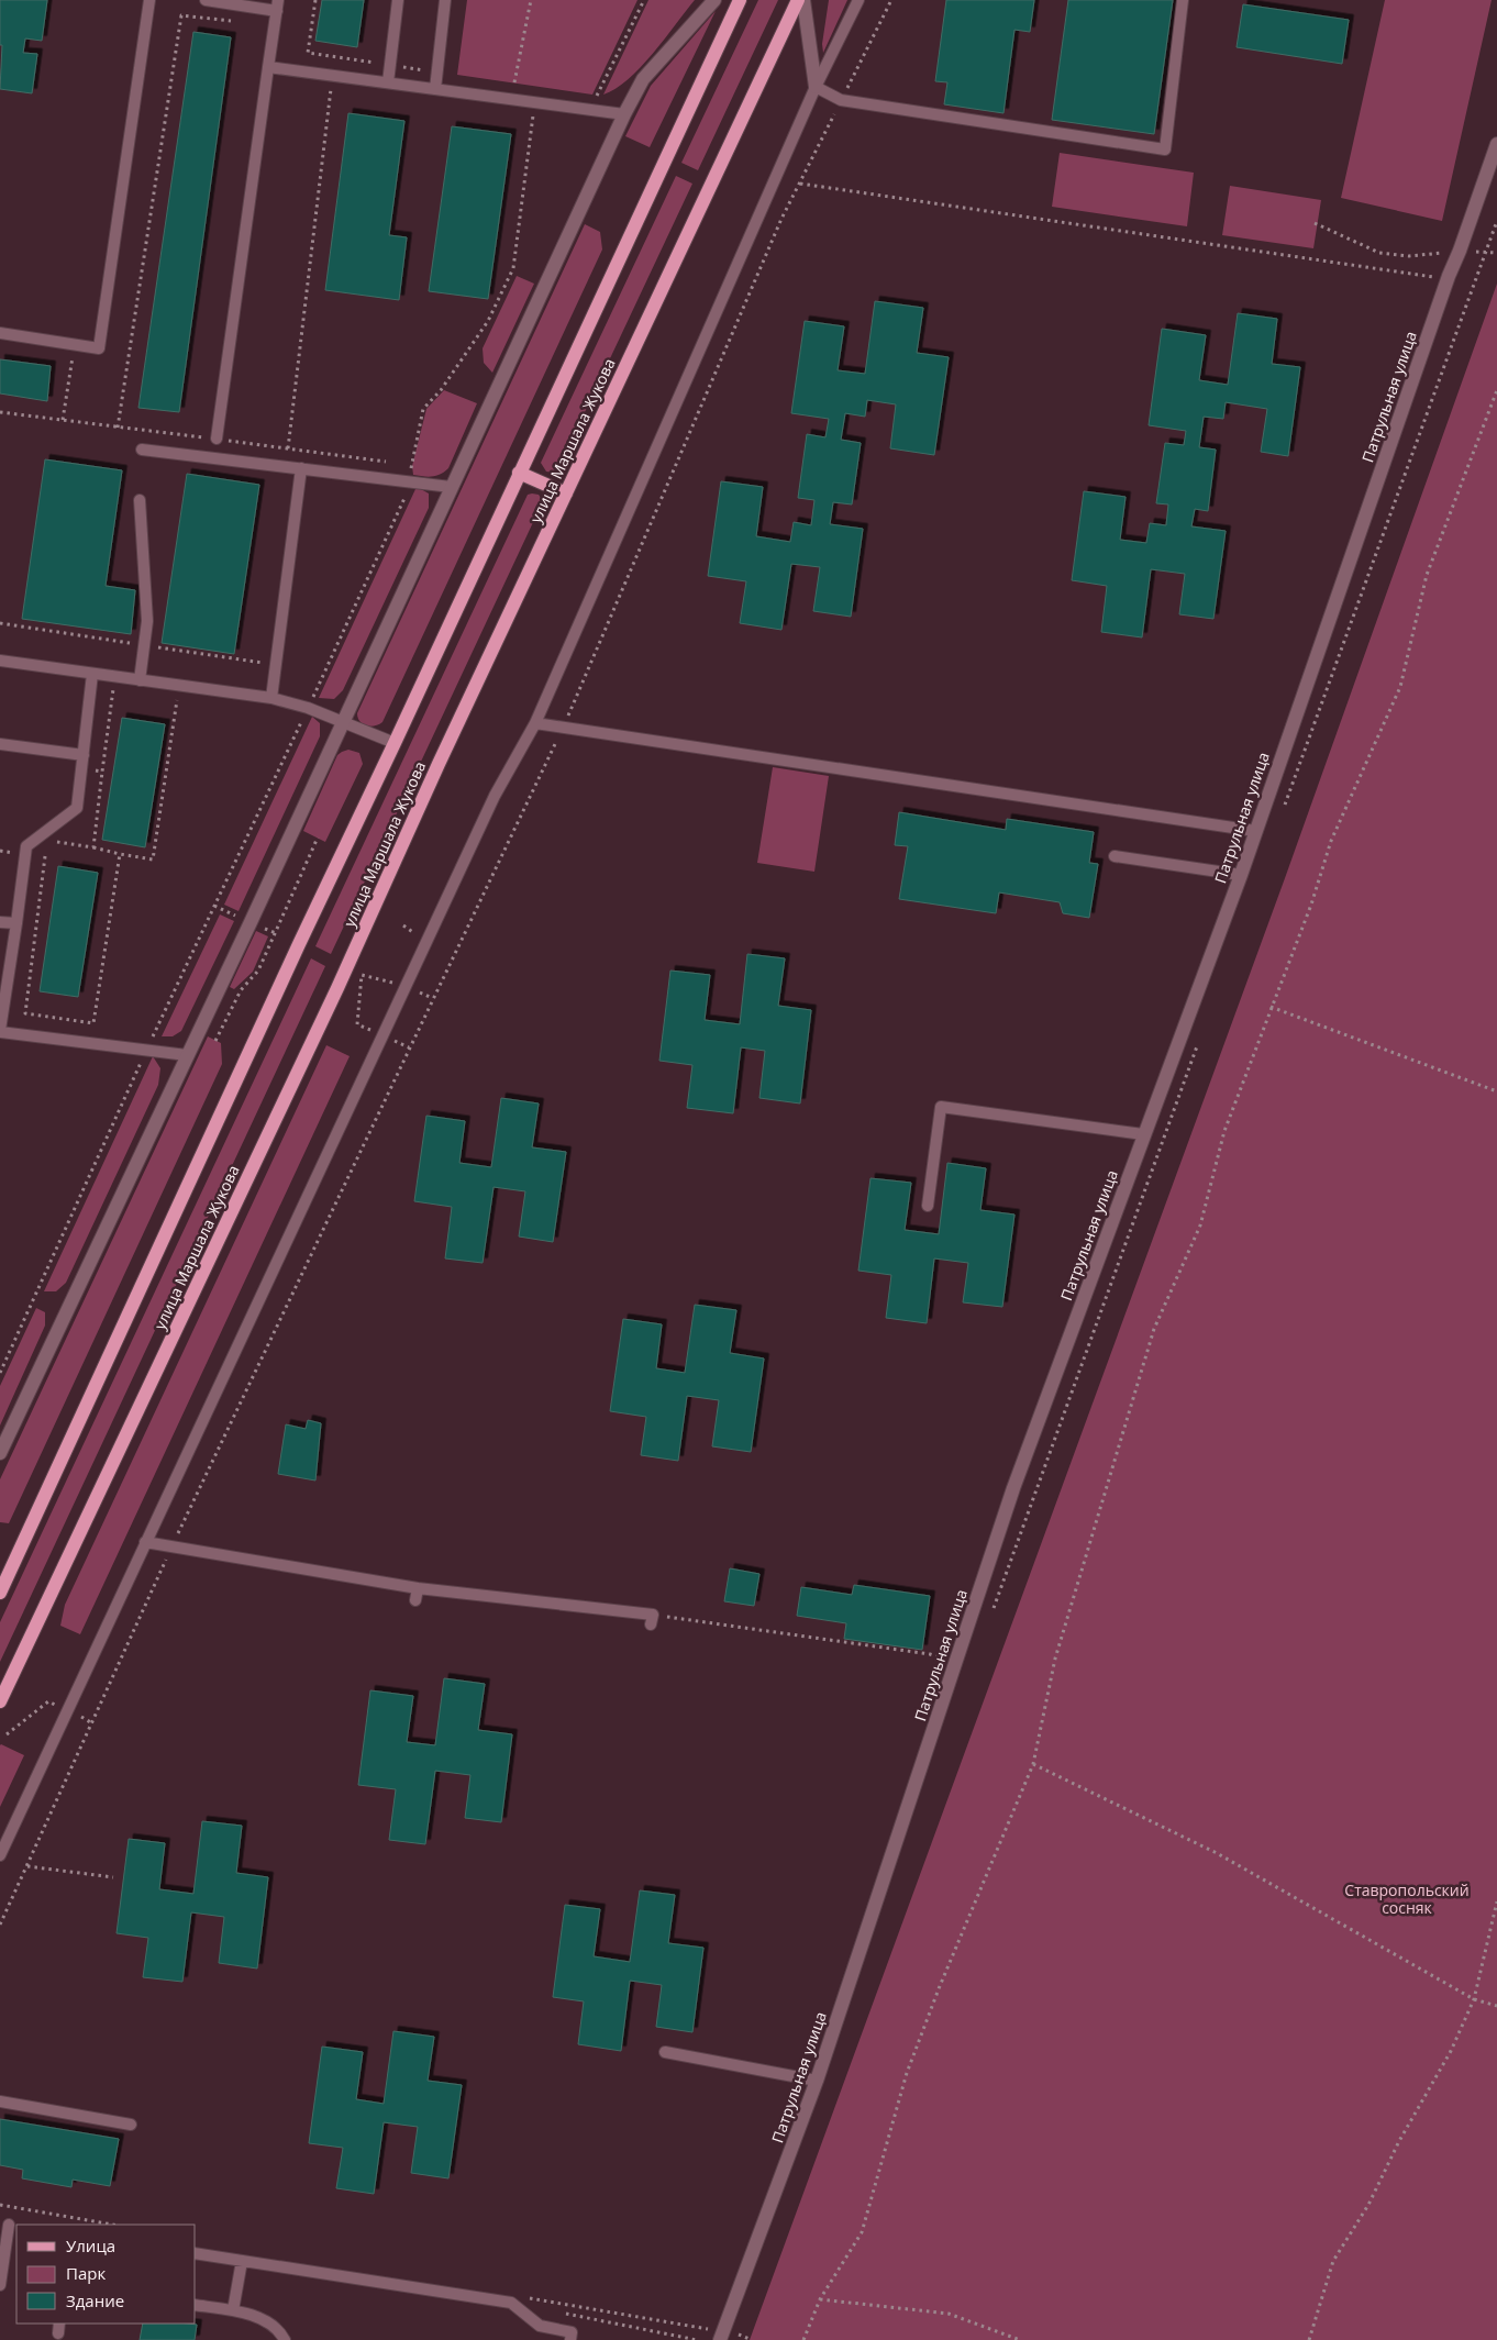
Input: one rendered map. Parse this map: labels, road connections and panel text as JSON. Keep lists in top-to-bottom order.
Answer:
{
  "streets": {
    "main road": ["улица Маршала Жукова"],
    "street": ["Патрульная улица"]
  },
  "parks": ["Ставропольский сосняк"],
  "legend": ["Улица", "Парк", "Здание"]
}
